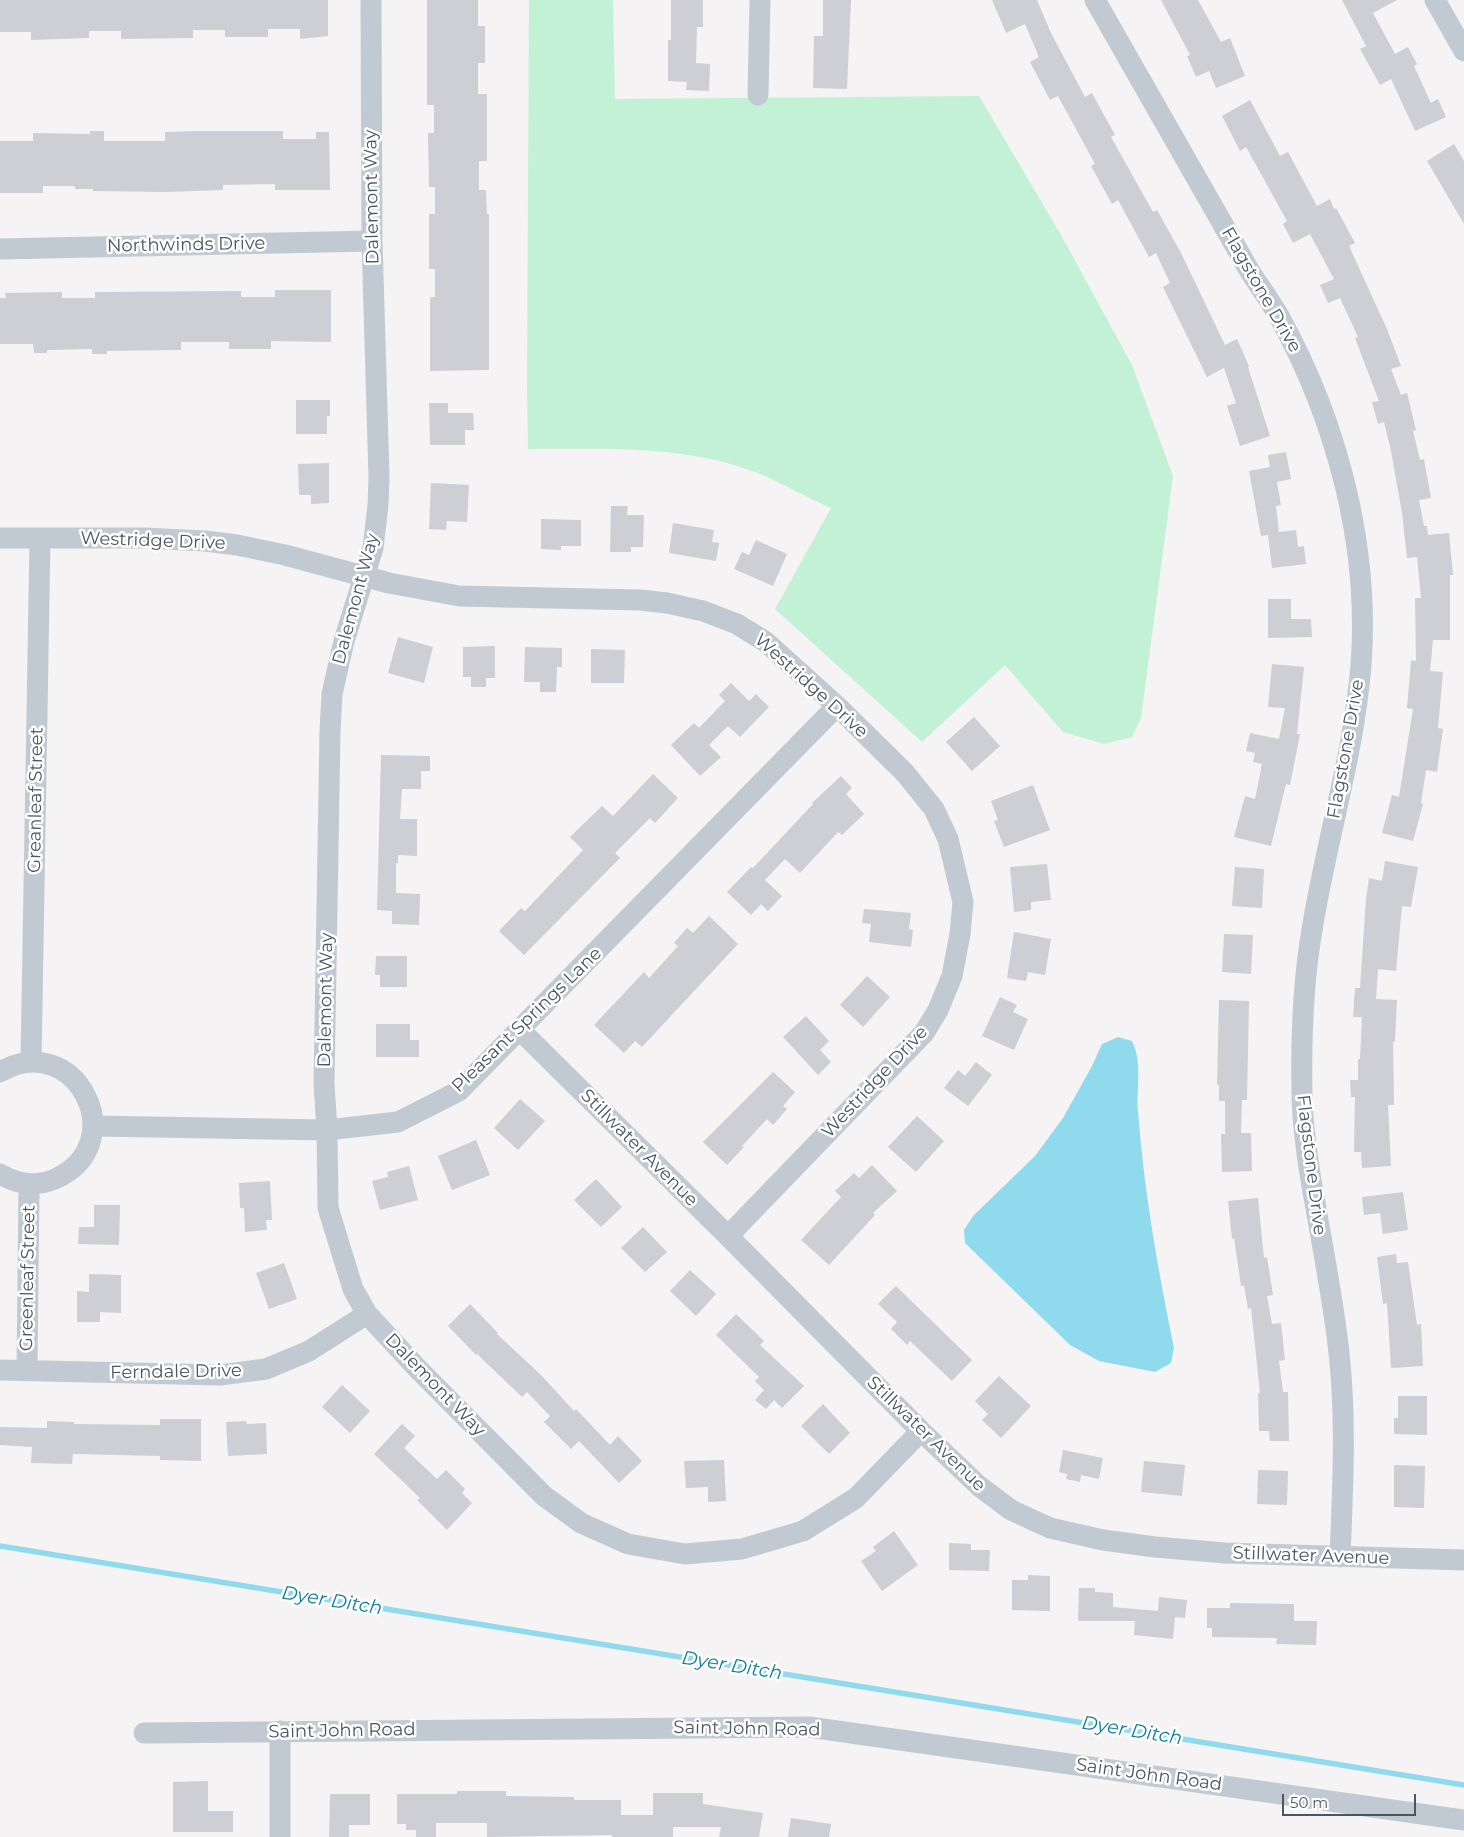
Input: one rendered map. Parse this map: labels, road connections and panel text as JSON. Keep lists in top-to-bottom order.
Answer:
{
  "streets": {
    "street": [
      "Dalemont Way",
      "Northwinds Drive",
      "Flagstone Drive",
      "Westridge Drive",
      "Greanleaf Street",
      "Pleasant Springs Lane",
      "Stillwater Avenue",
      "Greenleaf Street",
      "Ferndale Drive",
      "Saint John Road"
    ]
  },
  "crossings": [
    ["Dalemont Way", "Northwinds Drive"],
    ["Dalemont Way", "Westridge Drive"],
    ["Dalemont Way", "Pleasant Springs Lane"],
    ["Dalemont Way", "Stillwater Avenue"],
    ["Dalemont Way", "Ferndale Drive"],
    ["Flagstone Drive", "Stillwater Avenue"],
    ["Westridge Drive", "Greanleaf Street"],
    ["Westridge Drive", "Pleasant Springs Lane"],
    ["Westridge Drive", "Stillwater Avenue"],
    ["Pleasant Springs Lane", "Stillwater Avenue"],
    ["Greenleaf Street", "Ferndale Drive"]
  ],
  "water": ["Dyer Ditch"],
  "scale_bar": "50 m"
}
